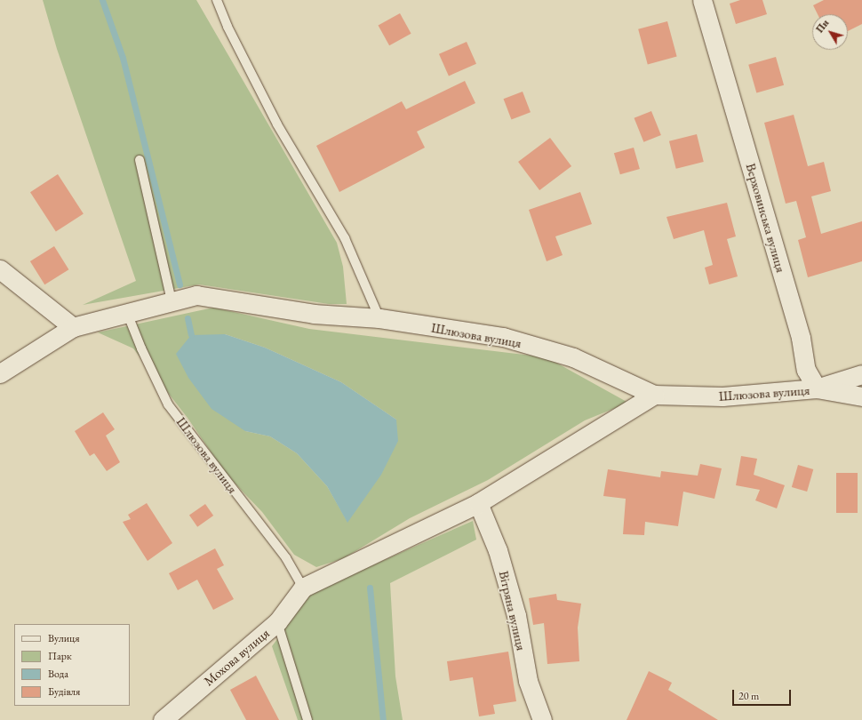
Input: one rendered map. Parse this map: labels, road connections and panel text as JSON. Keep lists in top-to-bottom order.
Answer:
{
  "streets": {
    "street": [
      "Верховинська вулиця",
      "Шлюзова вулиця",
      "Вітряна вулиця",
      "Мохова вулиця"
    ]
  },
  "crossings": [
    ["Верховинська вулиця", "Шлюзова вулиця"],
    ["Шлюзова вулиця", "Мохова вулиця"]
  ],
  "legend": [
    "Вулиця",
    "Парк",
    "Вода",
    "Будівля"
  ],
  "scale_bar": "20 m",
  "north": "top left"
}
